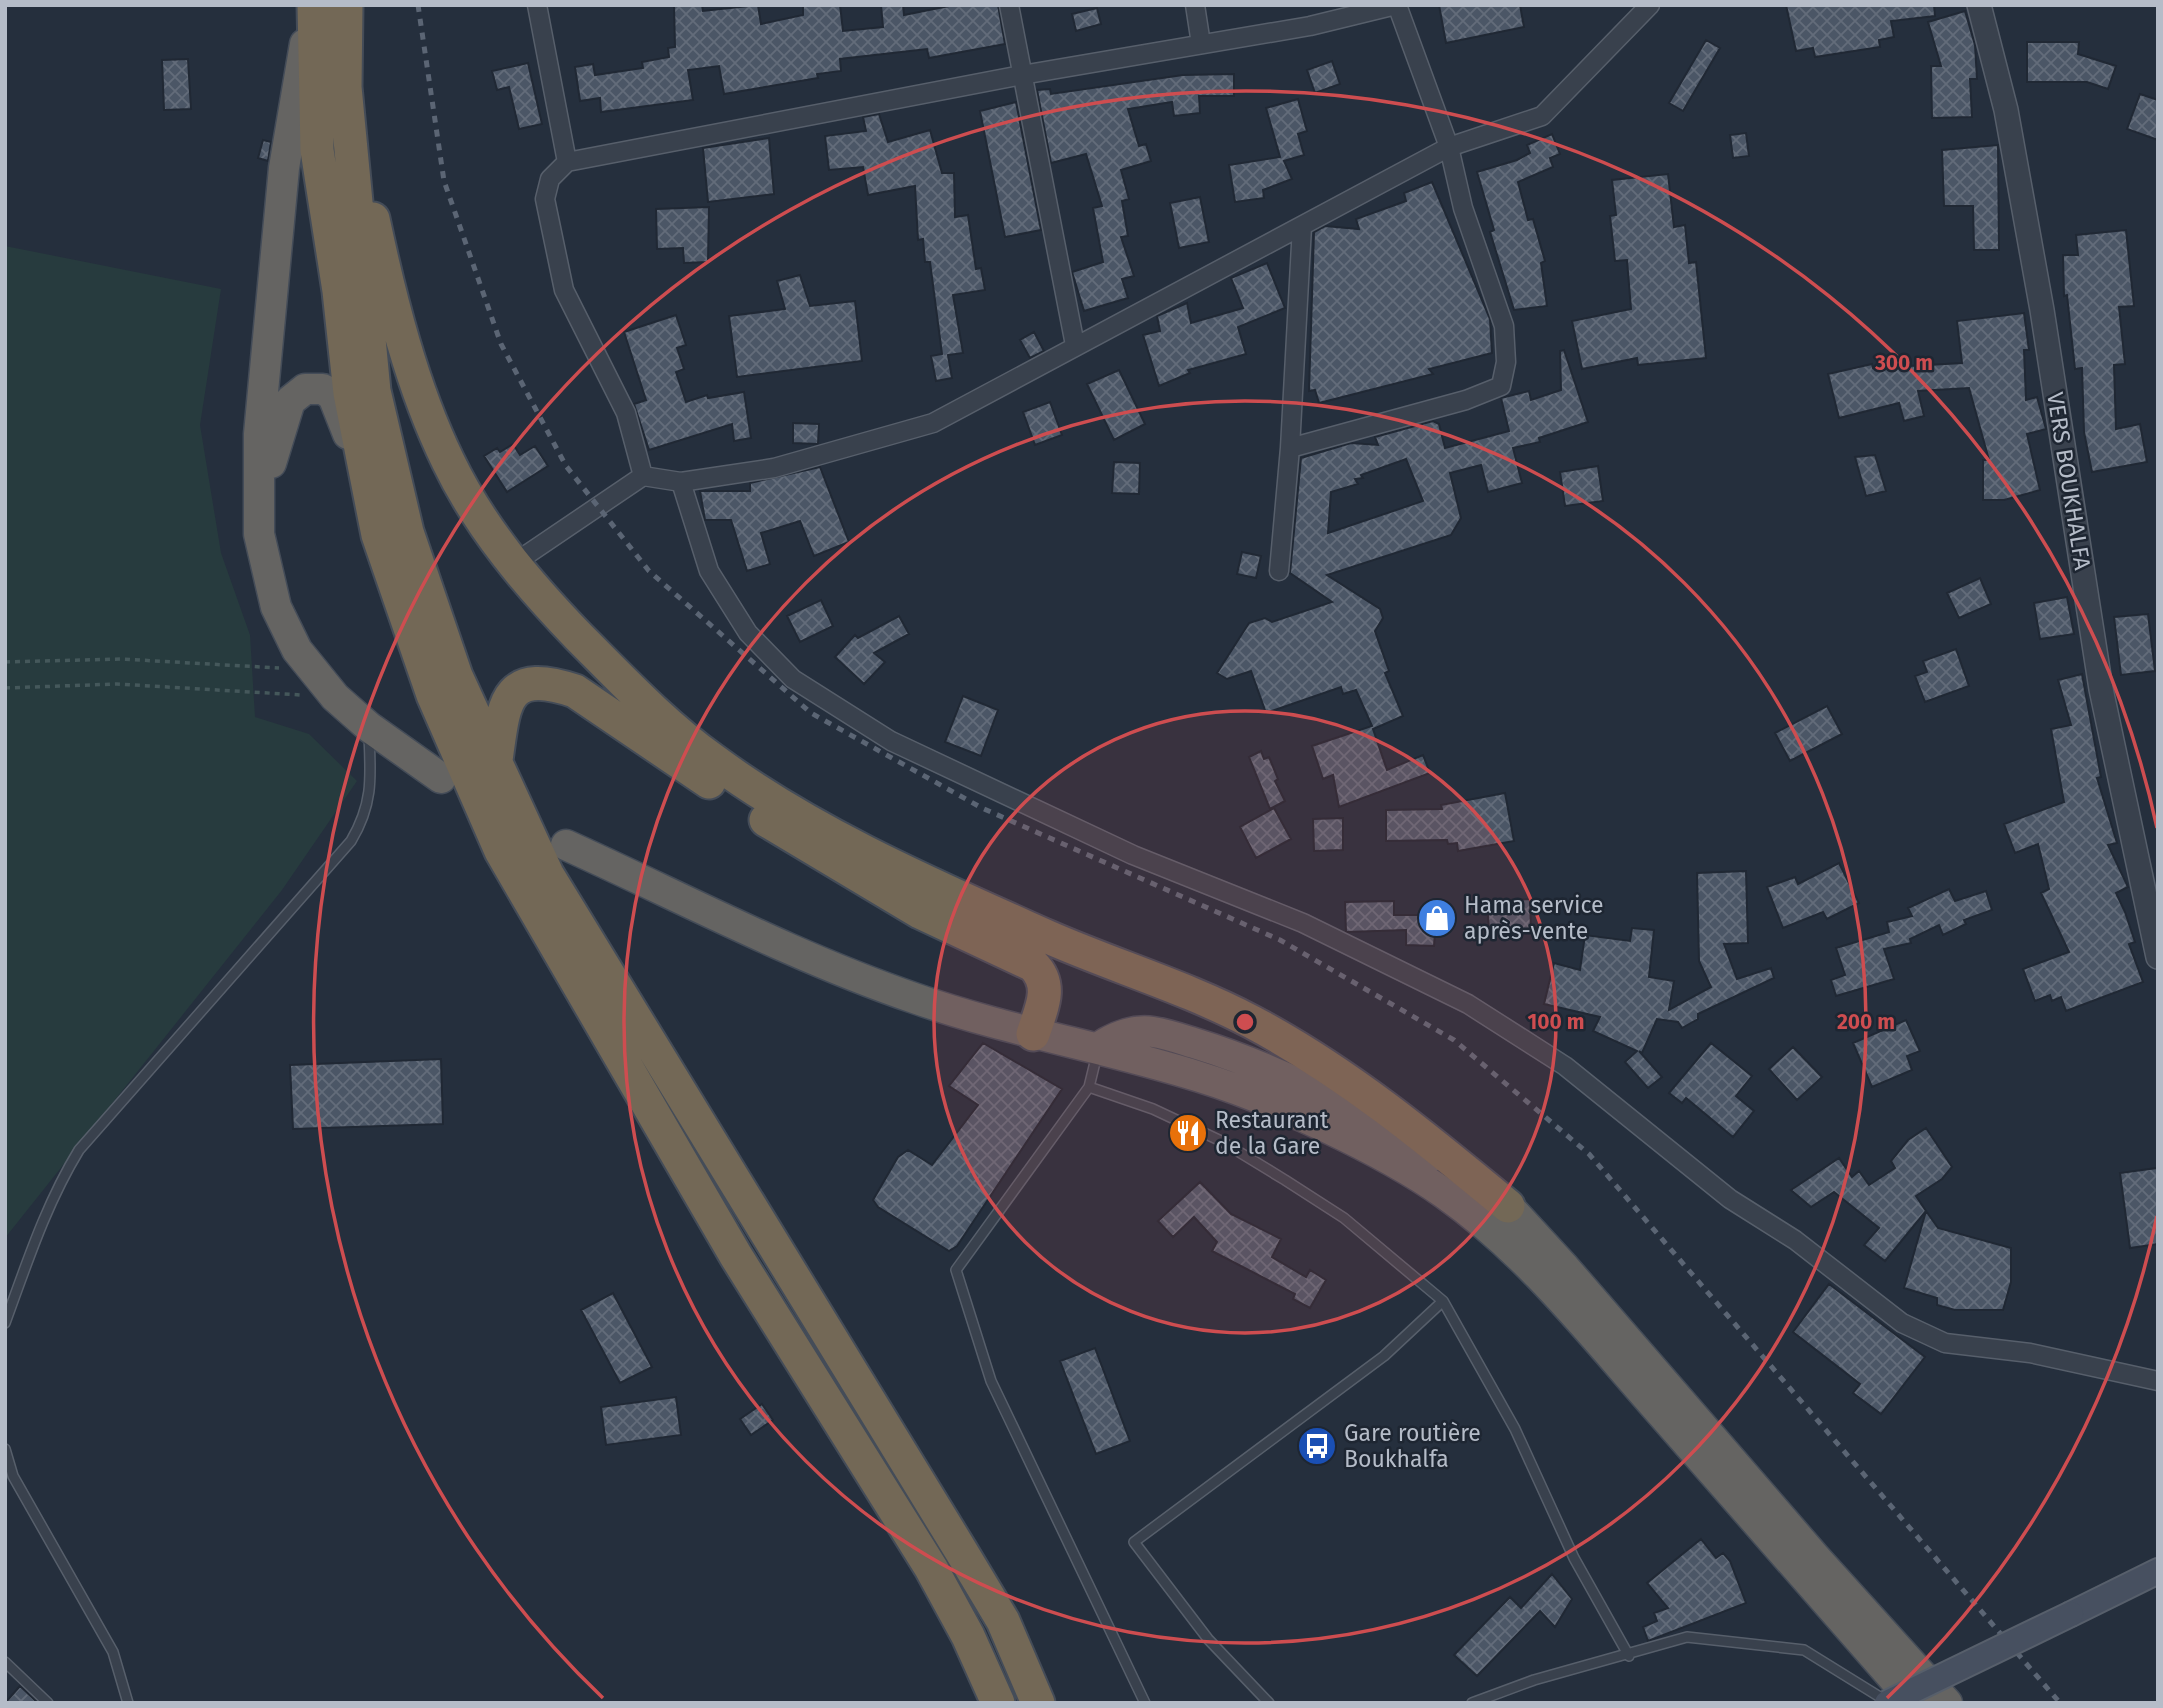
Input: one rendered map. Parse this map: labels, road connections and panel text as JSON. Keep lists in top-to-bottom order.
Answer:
{
  "streets": {
    "street": ["VERS BOUKHALFA"]
  },
  "places": {
    "shop": ["Hama service après-vente"],
    "restaurant": ["Restaurant de la Gare"],
    "bus stop": ["Gare routière Boukhalfa"]
  },
  "rings": ["300 m", "100 m", "200 m"]
}
